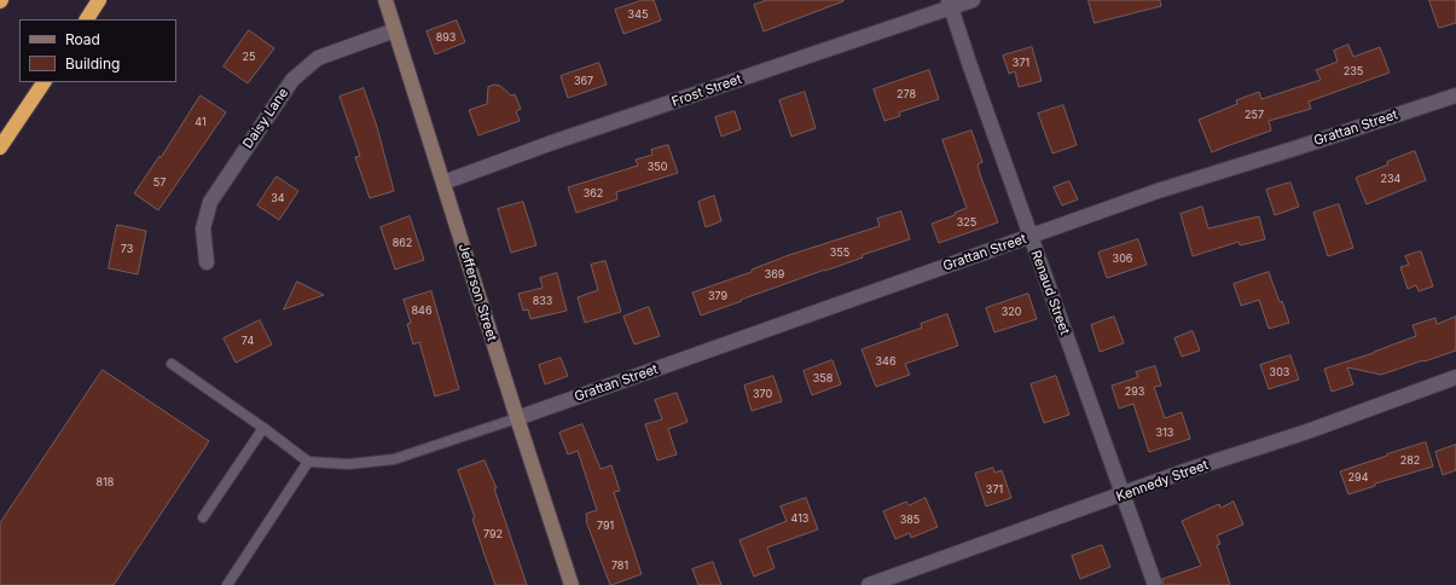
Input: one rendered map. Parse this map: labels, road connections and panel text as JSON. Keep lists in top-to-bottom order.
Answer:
{
  "streets": {
    "street": [
      "Frost Street",
      "Daisy Lane",
      "Grattan Street",
      "Jefferson Street",
      "Renaud Street",
      "Kennedy Street"
    ]
  },
  "crossings": [
    ["Frost Street", "Jefferson Street"],
    ["Frost Street", "Renaud Street"],
    ["Daisy Lane", "Jefferson Street"],
    ["Grattan Street", "Jefferson Street"],
    ["Grattan Street", "Renaud Street"],
    ["Renaud Street", "Kennedy Street"]
  ],
  "house_numbers": [
    "345",
    "893",
    "25",
    "371",
    "235",
    "367",
    "278",
    "257",
    "41",
    "350",
    "234",
    "57",
    "362",
    "34",
    "325",
    "862",
    "73",
    "355",
    "306",
    "369",
    "379",
    "833",
    "846",
    "320",
    "74",
    "346",
    "303",
    "358",
    "293",
    "370",
    "313",
    "282",
    "294",
    "818",
    "371",
    "413",
    "385",
    "791",
    "792",
    "781"
  ],
  "legend": ["Road", "Building"]
}
